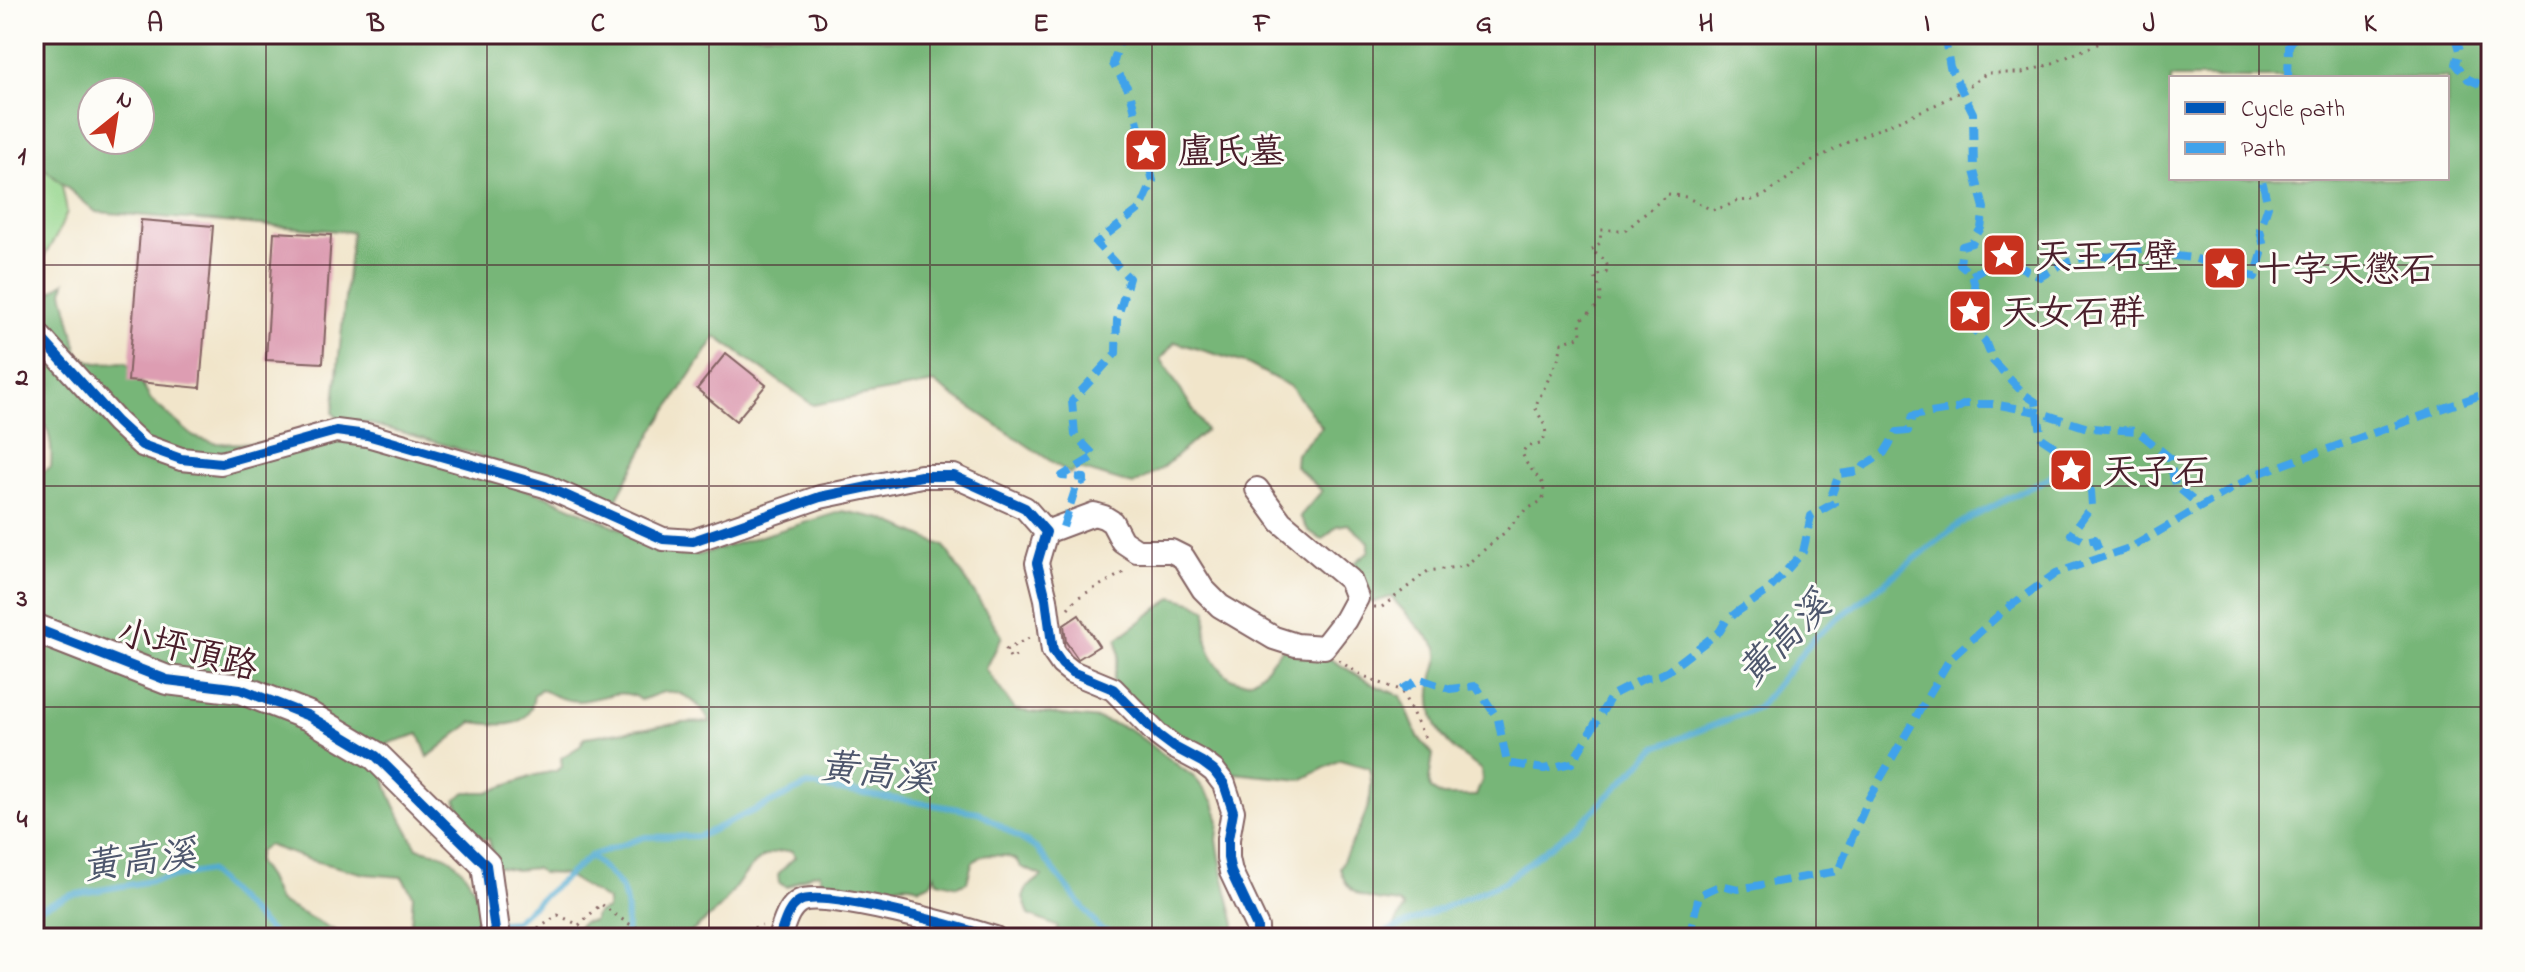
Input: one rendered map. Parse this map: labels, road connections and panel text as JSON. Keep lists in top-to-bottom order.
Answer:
{
  "streets": {
    "street": ["小坪頂路"]
  },
  "water": ["黃高溪"],
  "places": {
    "place": [
      "盧氏墓",
      "天王石壁",
      "十字天懲石",
      "天女石群",
      "天子石"
    ]
  },
  "legend": ["Cycle path", "Path"],
  "north": "top right",
  "grid": {
    "columns": [
      "A",
      "B",
      "C",
      "D",
      "E",
      "F",
      "G",
      "H",
      "I",
      "J",
      "K"
    ],
    "rows": [
      "1",
      "2",
      "3",
      "4"
    ]
  }
}
